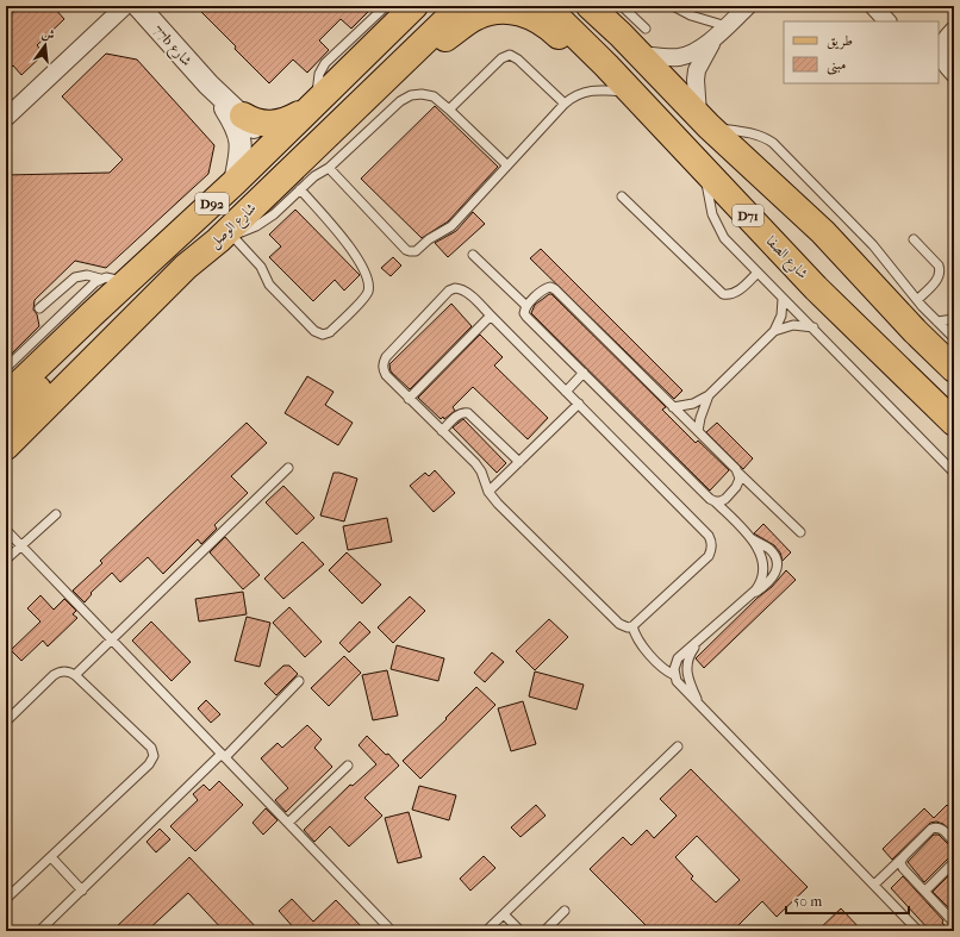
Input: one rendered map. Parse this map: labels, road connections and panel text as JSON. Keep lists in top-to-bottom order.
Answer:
{
  "streets": {
    "main road": [
      "D92",
      "D71",
      "شارع الوصل",
      "شارع الصفا"
    ],
    "street": ["77b شارع"]
  },
  "crossings": [
    ["77b شارع", "D92"]
  ],
  "legend": ["طريق", "مبنى"],
  "scale_bar": "50 m",
  "north": "top"
}
